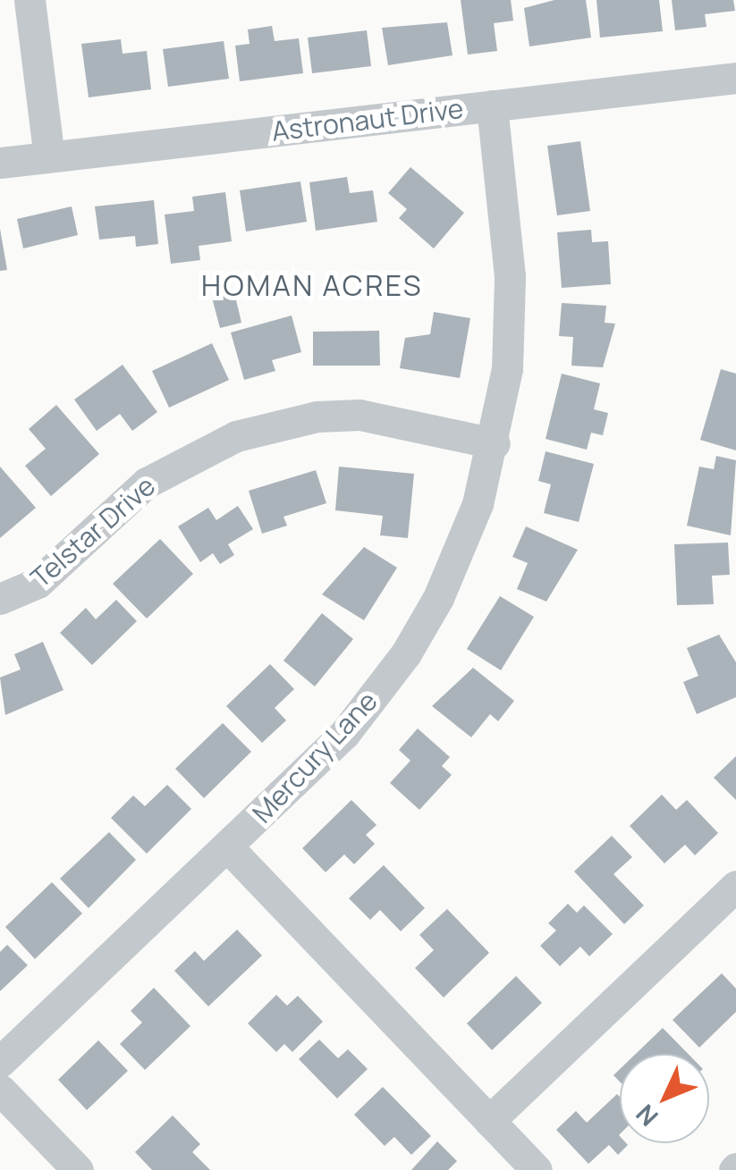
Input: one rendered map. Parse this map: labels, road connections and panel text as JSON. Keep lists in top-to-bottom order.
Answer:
{
  "streets": {
    "street": ["Astronaut Drive", "Telstar Drive", "Mercury Lane"]
  },
  "crossings": [
    ["Astronaut Drive", "Mercury Lane"],
    ["Telstar Drive", "Mercury Lane"]
  ],
  "districts": ["HOMAN ACRES"],
  "north": "bottom left"
}
